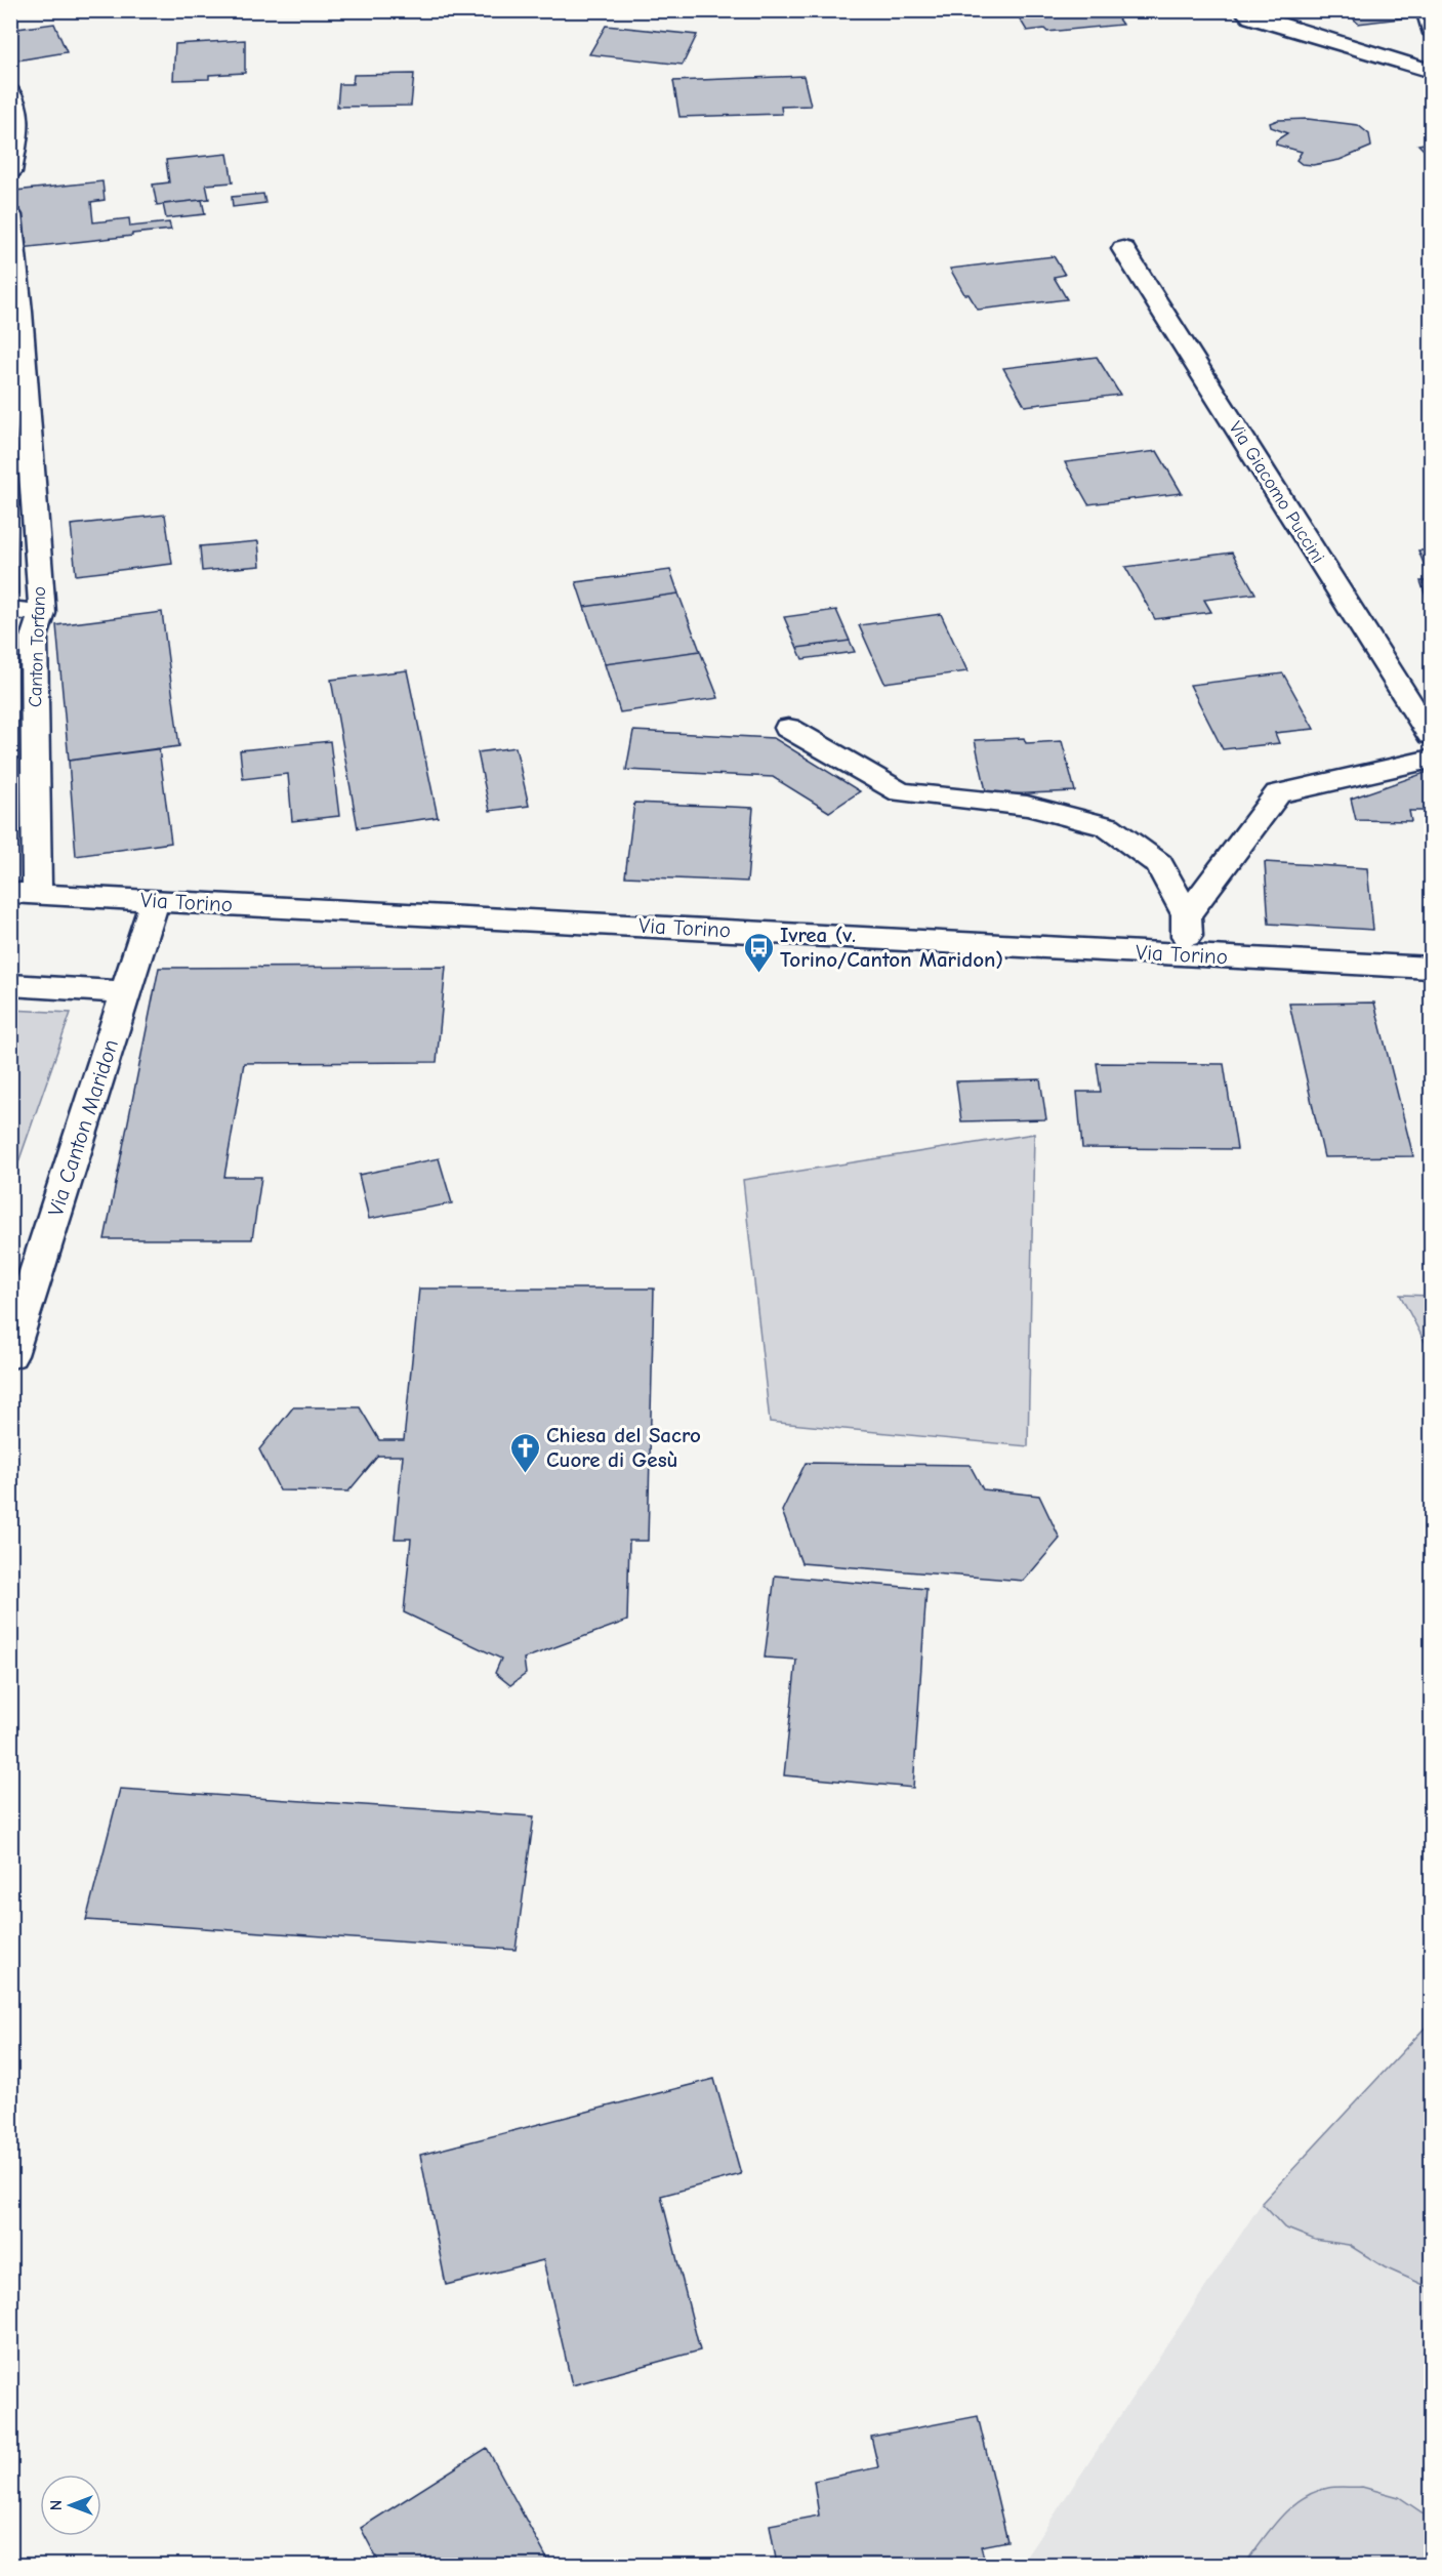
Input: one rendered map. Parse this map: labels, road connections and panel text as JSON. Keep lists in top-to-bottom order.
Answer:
{
  "streets": {
    "street": [
      "Via Giacomo Puccini",
      "Canton Torfano",
      "Via Torino",
      "Via Canton Maridon"
    ]
  },
  "crossings": [
    ["Canton Torfano", "Via Torino"],
    ["Via Torino", "Via Canton Maridon"]
  ],
  "places": {
    "bus stop": ["Ivrea (v. Torino/Canton Maridon)"],
    "church": ["Chiesa del Sacro Cuore di Gesù"]
  },
  "north": "left"
}
